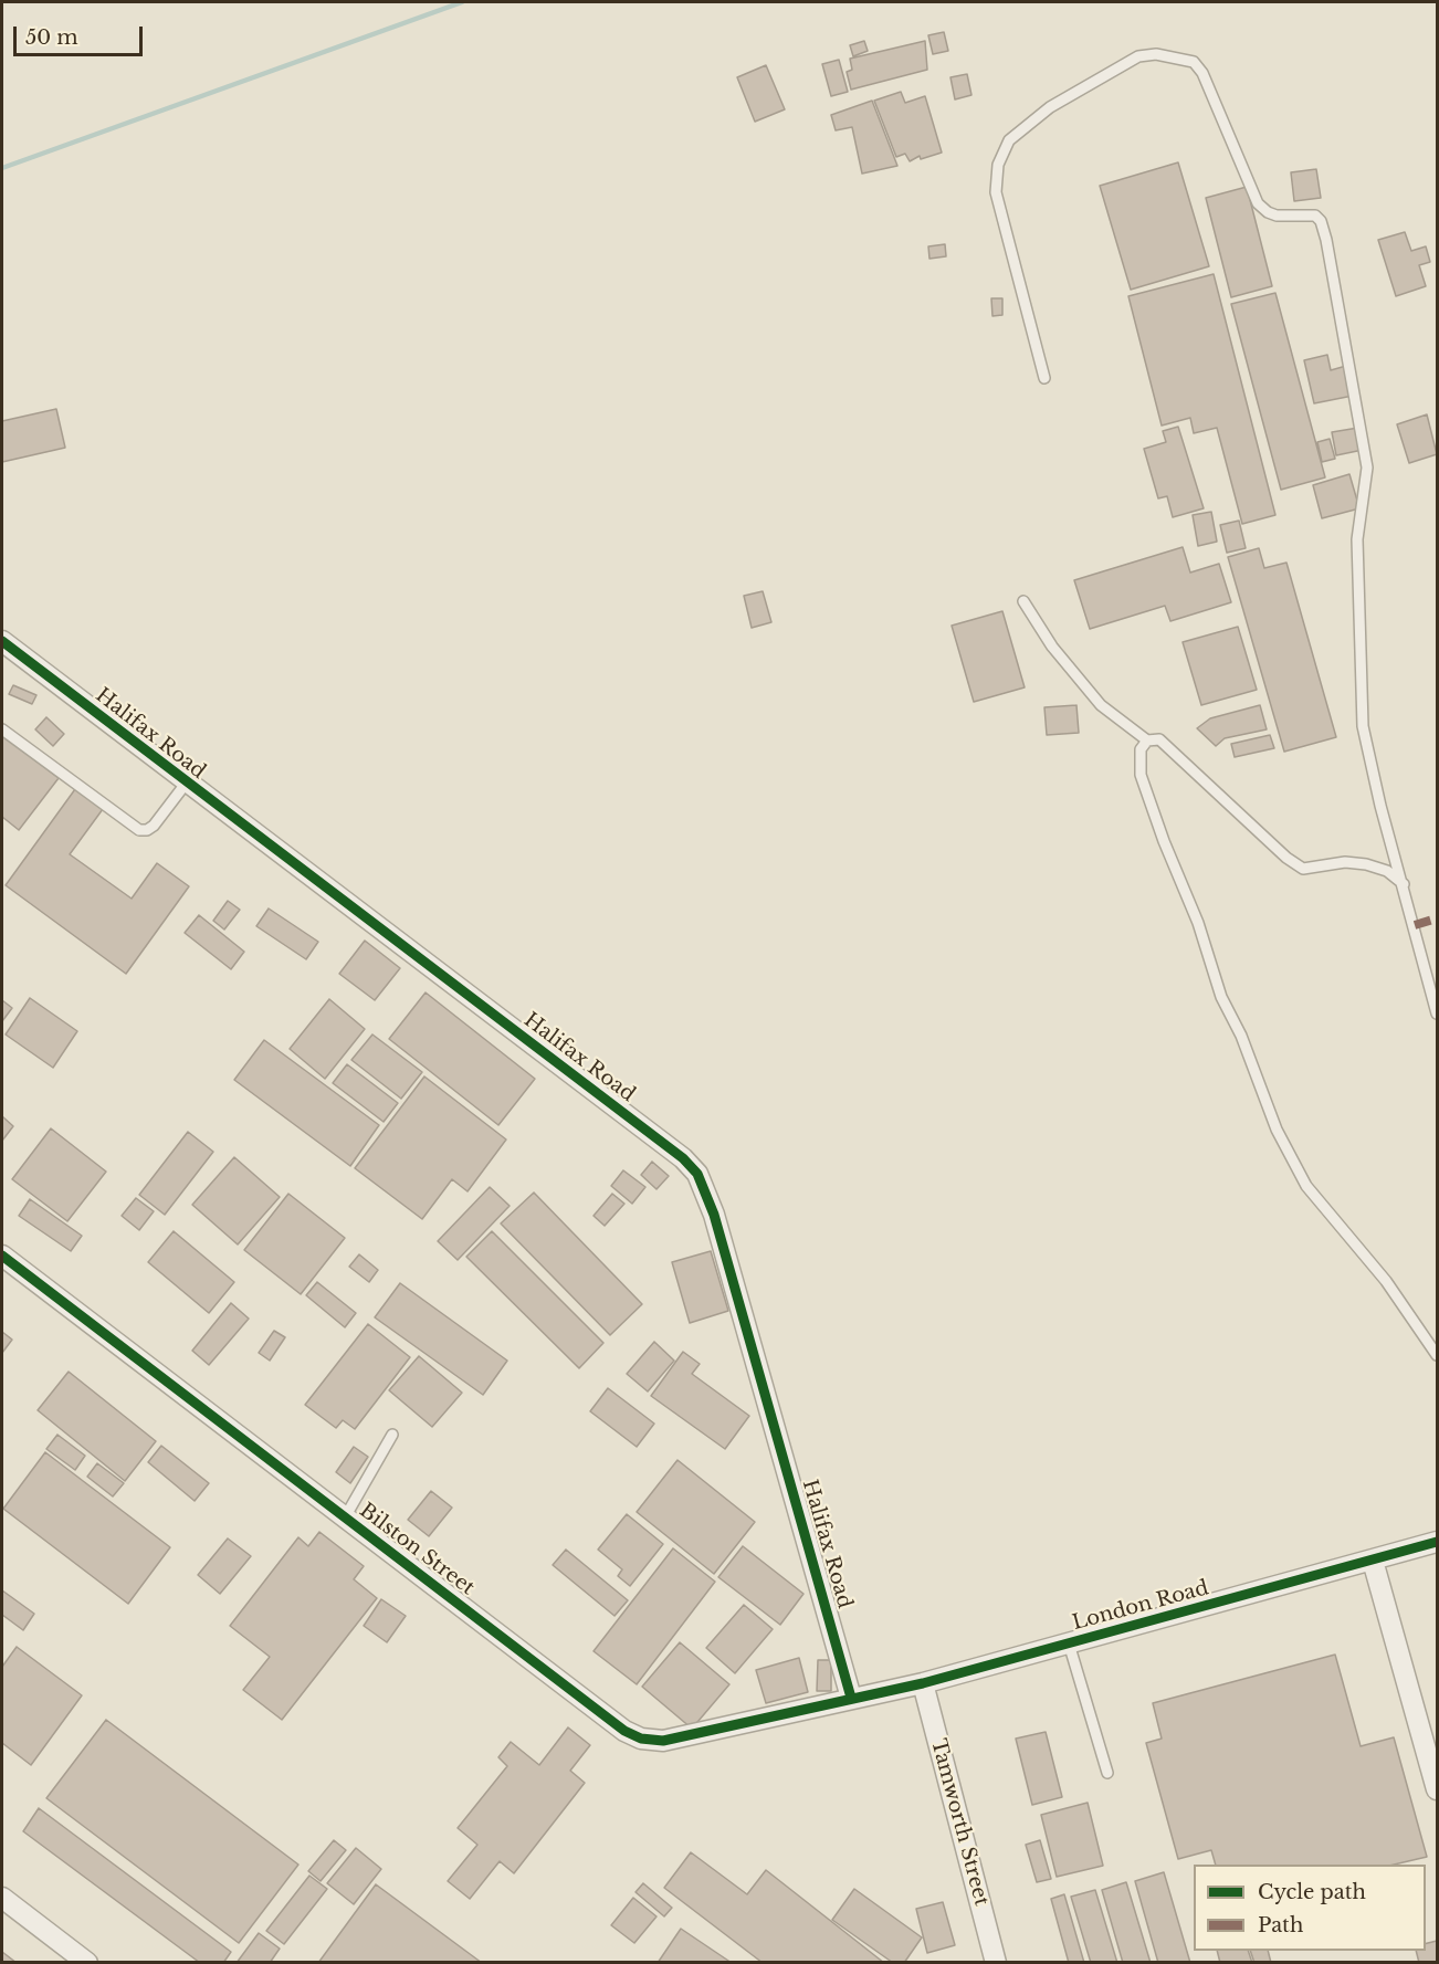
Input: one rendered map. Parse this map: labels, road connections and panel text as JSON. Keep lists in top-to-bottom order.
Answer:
{
  "streets": {
    "street": [
      "Halifax Road",
      "Bilston Street",
      "London Road",
      "Tamworth Street"
    ]
  },
  "crossings": [
    ["Halifax Road", "Bilston Street"],
    ["Halifax Road", "London Road"],
    ["Bilston Street", "London Road"],
    ["London Road", "Tamworth Street"]
  ],
  "legend": ["Cycle path", "Path"],
  "scale_bar": "50 m"
}
